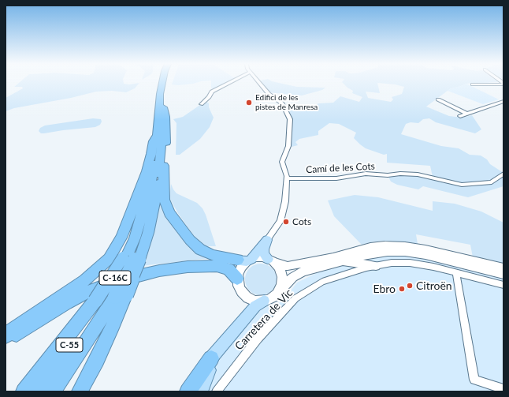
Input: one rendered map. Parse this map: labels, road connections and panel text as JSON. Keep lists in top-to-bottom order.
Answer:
{
  "streets": {
    "highway": ["C-55"],
    "main road": ["C-16C"],
    "street": ["Camí de les Cots", "Carretera de Vic"]
  },
  "places": [
    "Edifici de les pistes de Manresa",
    "Cots",
    "Citroën",
    "Ebro"
  ]
}
